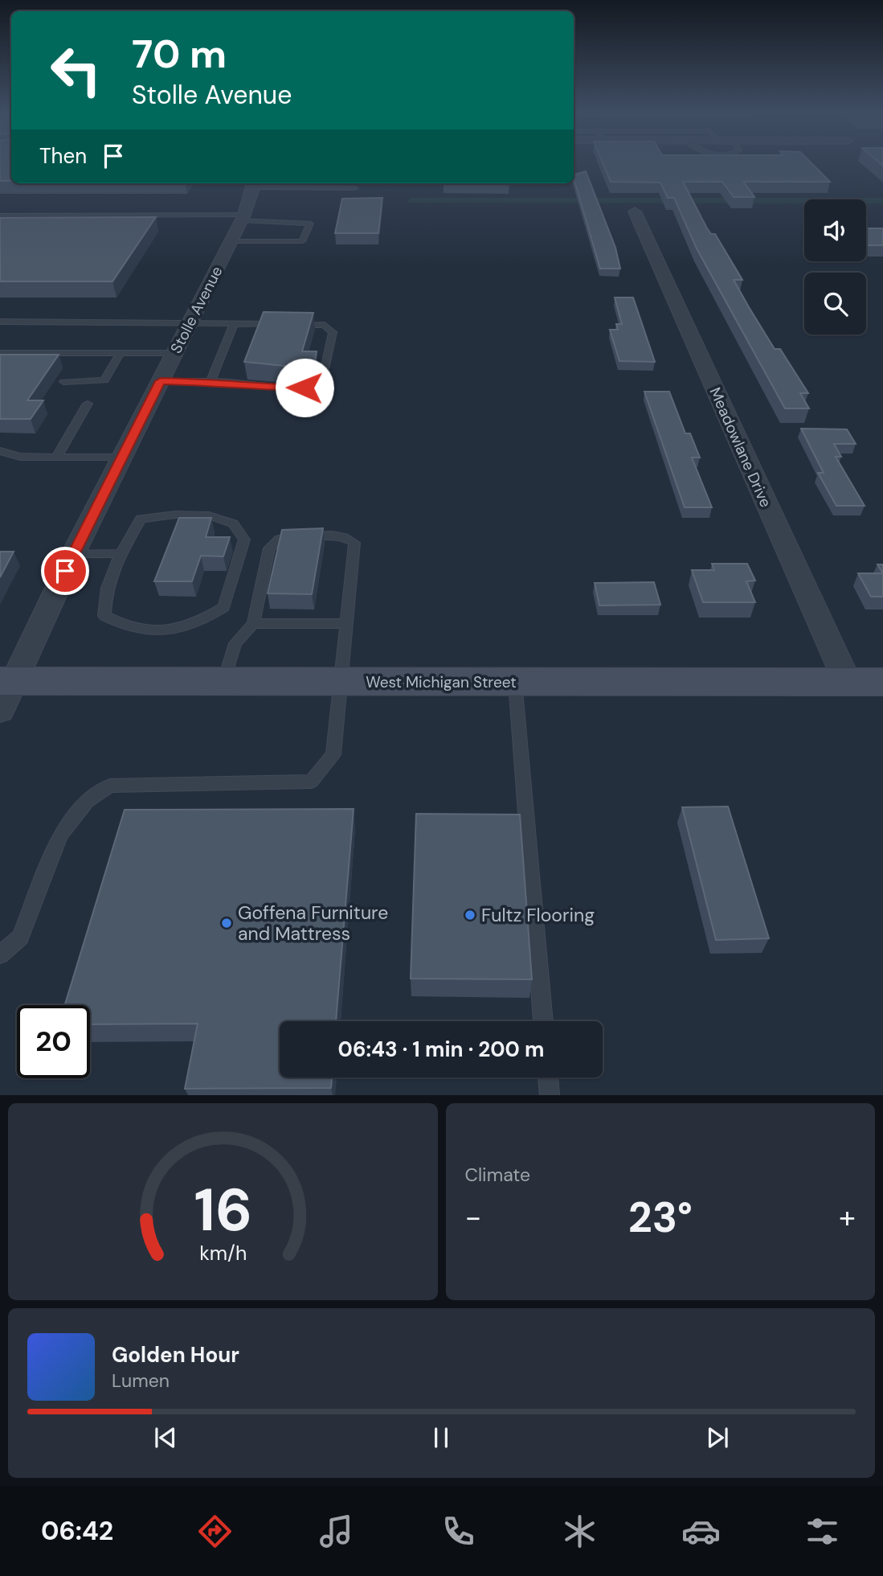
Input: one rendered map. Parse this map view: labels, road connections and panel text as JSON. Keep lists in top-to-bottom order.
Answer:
{
  "streets": {
    "main road": ["West Michigan Street"],
    "street": ["Stolle Avenue", "Meadowlane Drive"]
  },
  "crossings": [
    ["Stolle Avenue", "West Michigan Street"],
    ["Meadowlane Drive", "West Michigan Street"]
  ],
  "places": ["Fultz Flooring", "Goffena Furniture and Mattress"],
  "page": {
    "turn": ["70 m", "Stolle Avenue"],
    "then": "Then",
    "limit": "20",
    "trip": "06:43 · 1 min · 200 m",
    "tile": "Climate",
    "heat": ["−", "23°", "+"],
    "song": ["Golden Hour", "Lumen"],
    "tabs": "06:42",
    "gauge": ["16", "km/h"]
  }
}
